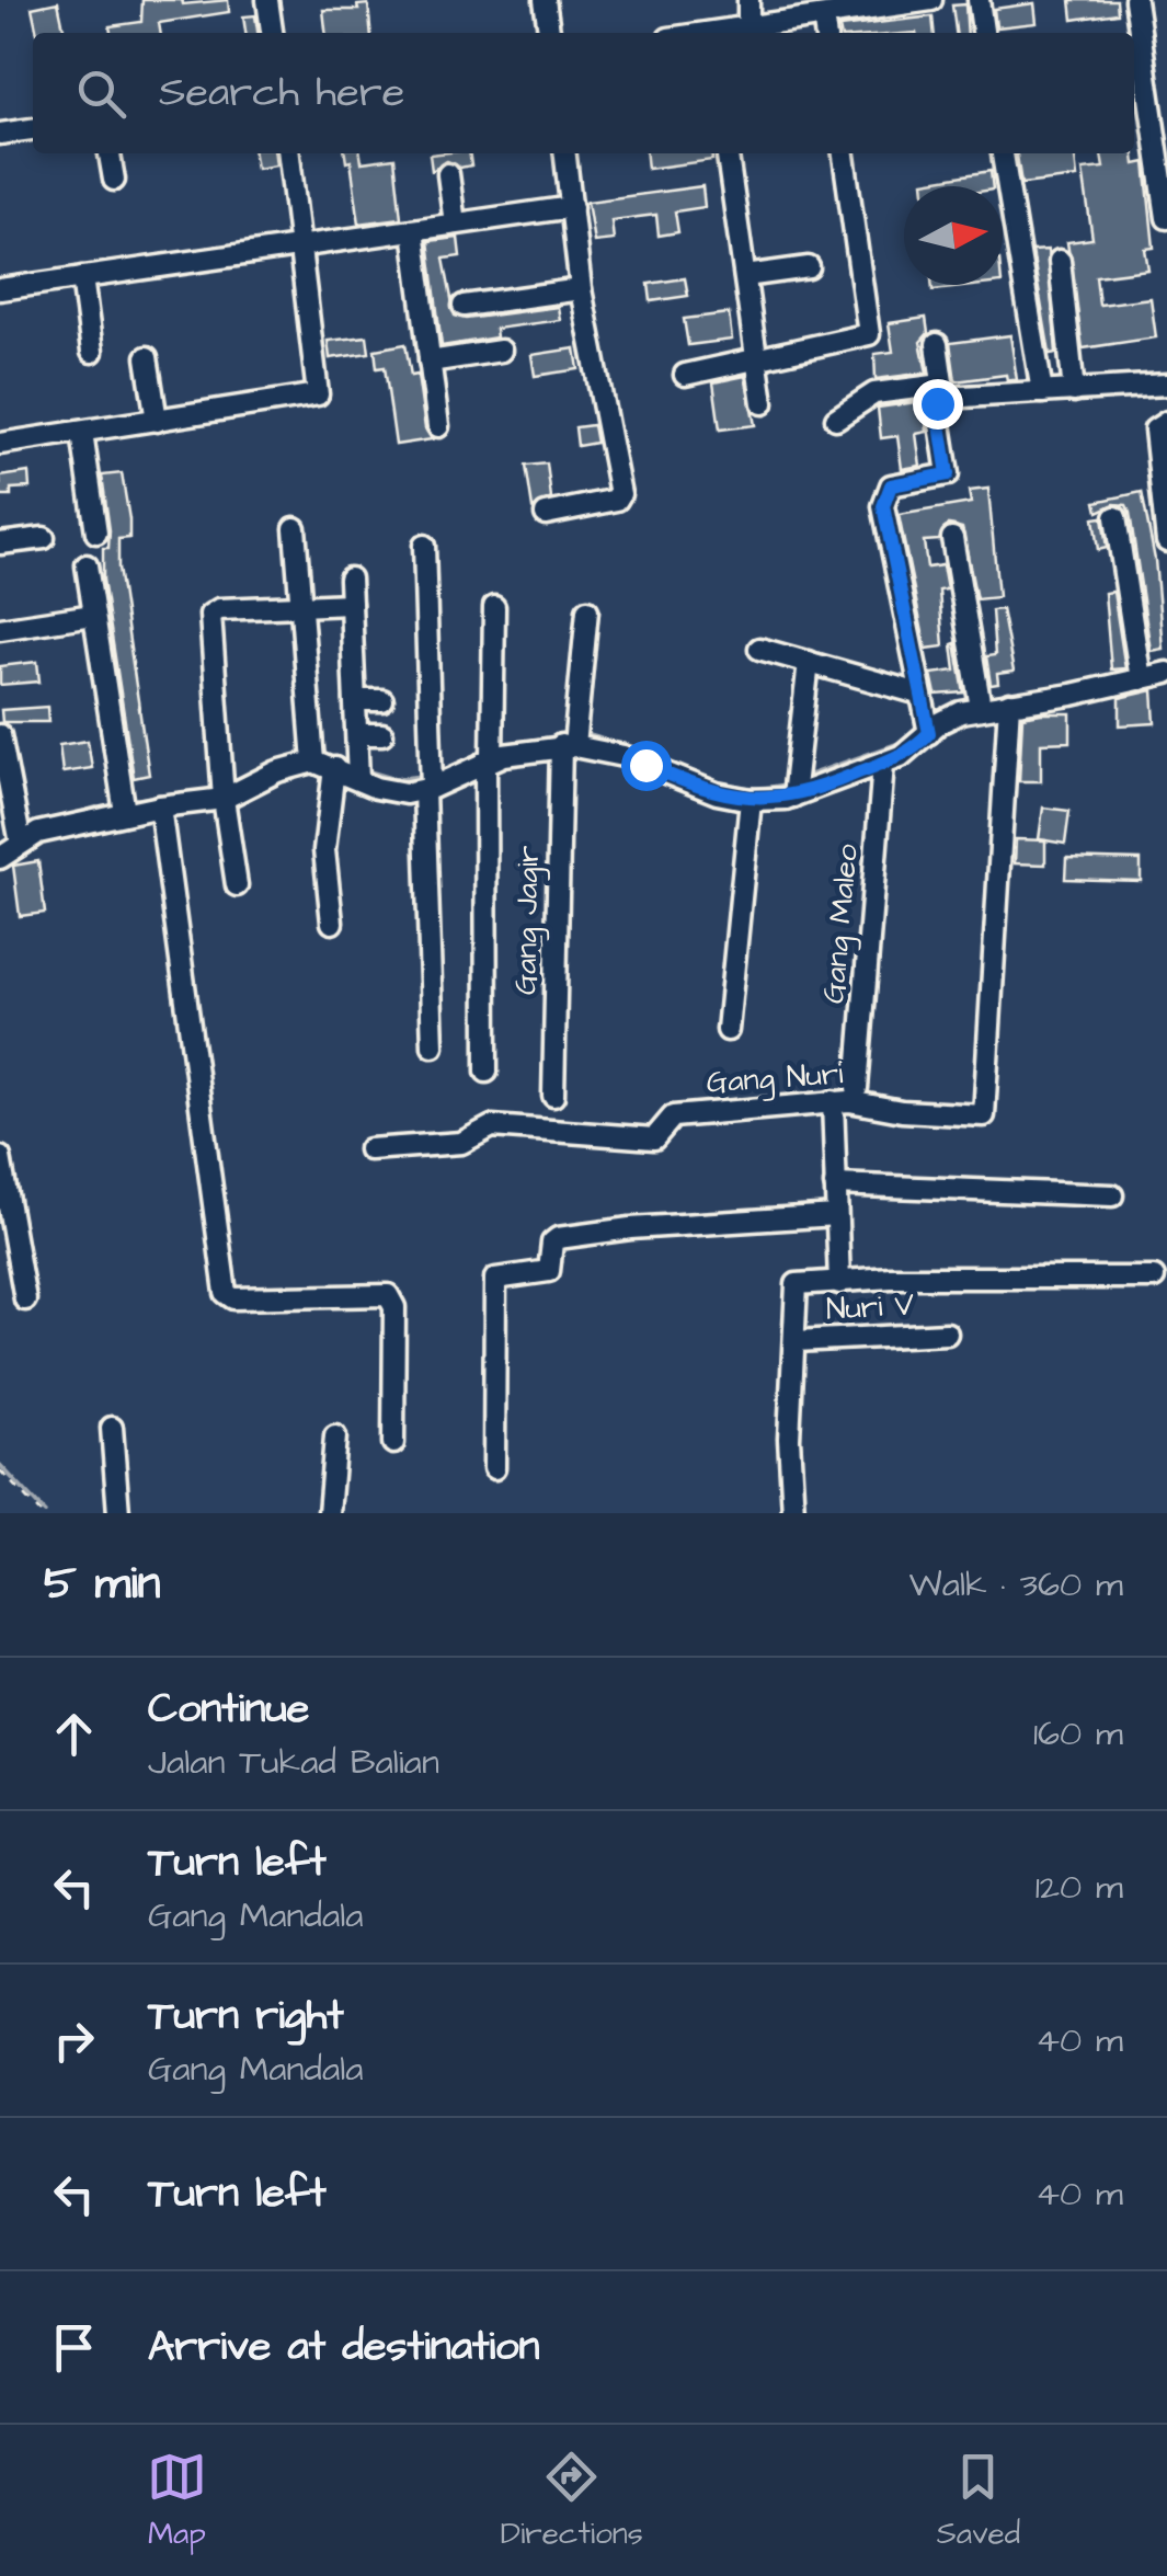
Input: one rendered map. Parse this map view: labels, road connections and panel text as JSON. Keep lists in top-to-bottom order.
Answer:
{
  "streets": {
    "street": [
      "Gang Jagir",
      "Gang Maleo",
      "Gang Nuri",
      "Nuri V"
    ]
  },
  "north": "right",
  "page": {
    "search": "Search here",
    "heading": ["5 min", "Walk · 360 m"],
    "list": [
      ["Continue", "Jalan Tukad Balian", "160 m"],
      ["Turn left", "Gang Mandala", "120 m"],
      ["Turn right", "Gang Mandala", "40 m"],
      ["Turn left", "40 m"],
      "Arrive at destination"
    ],
    "nav": ["Map", "Directions", "Saved"]
  }
}
